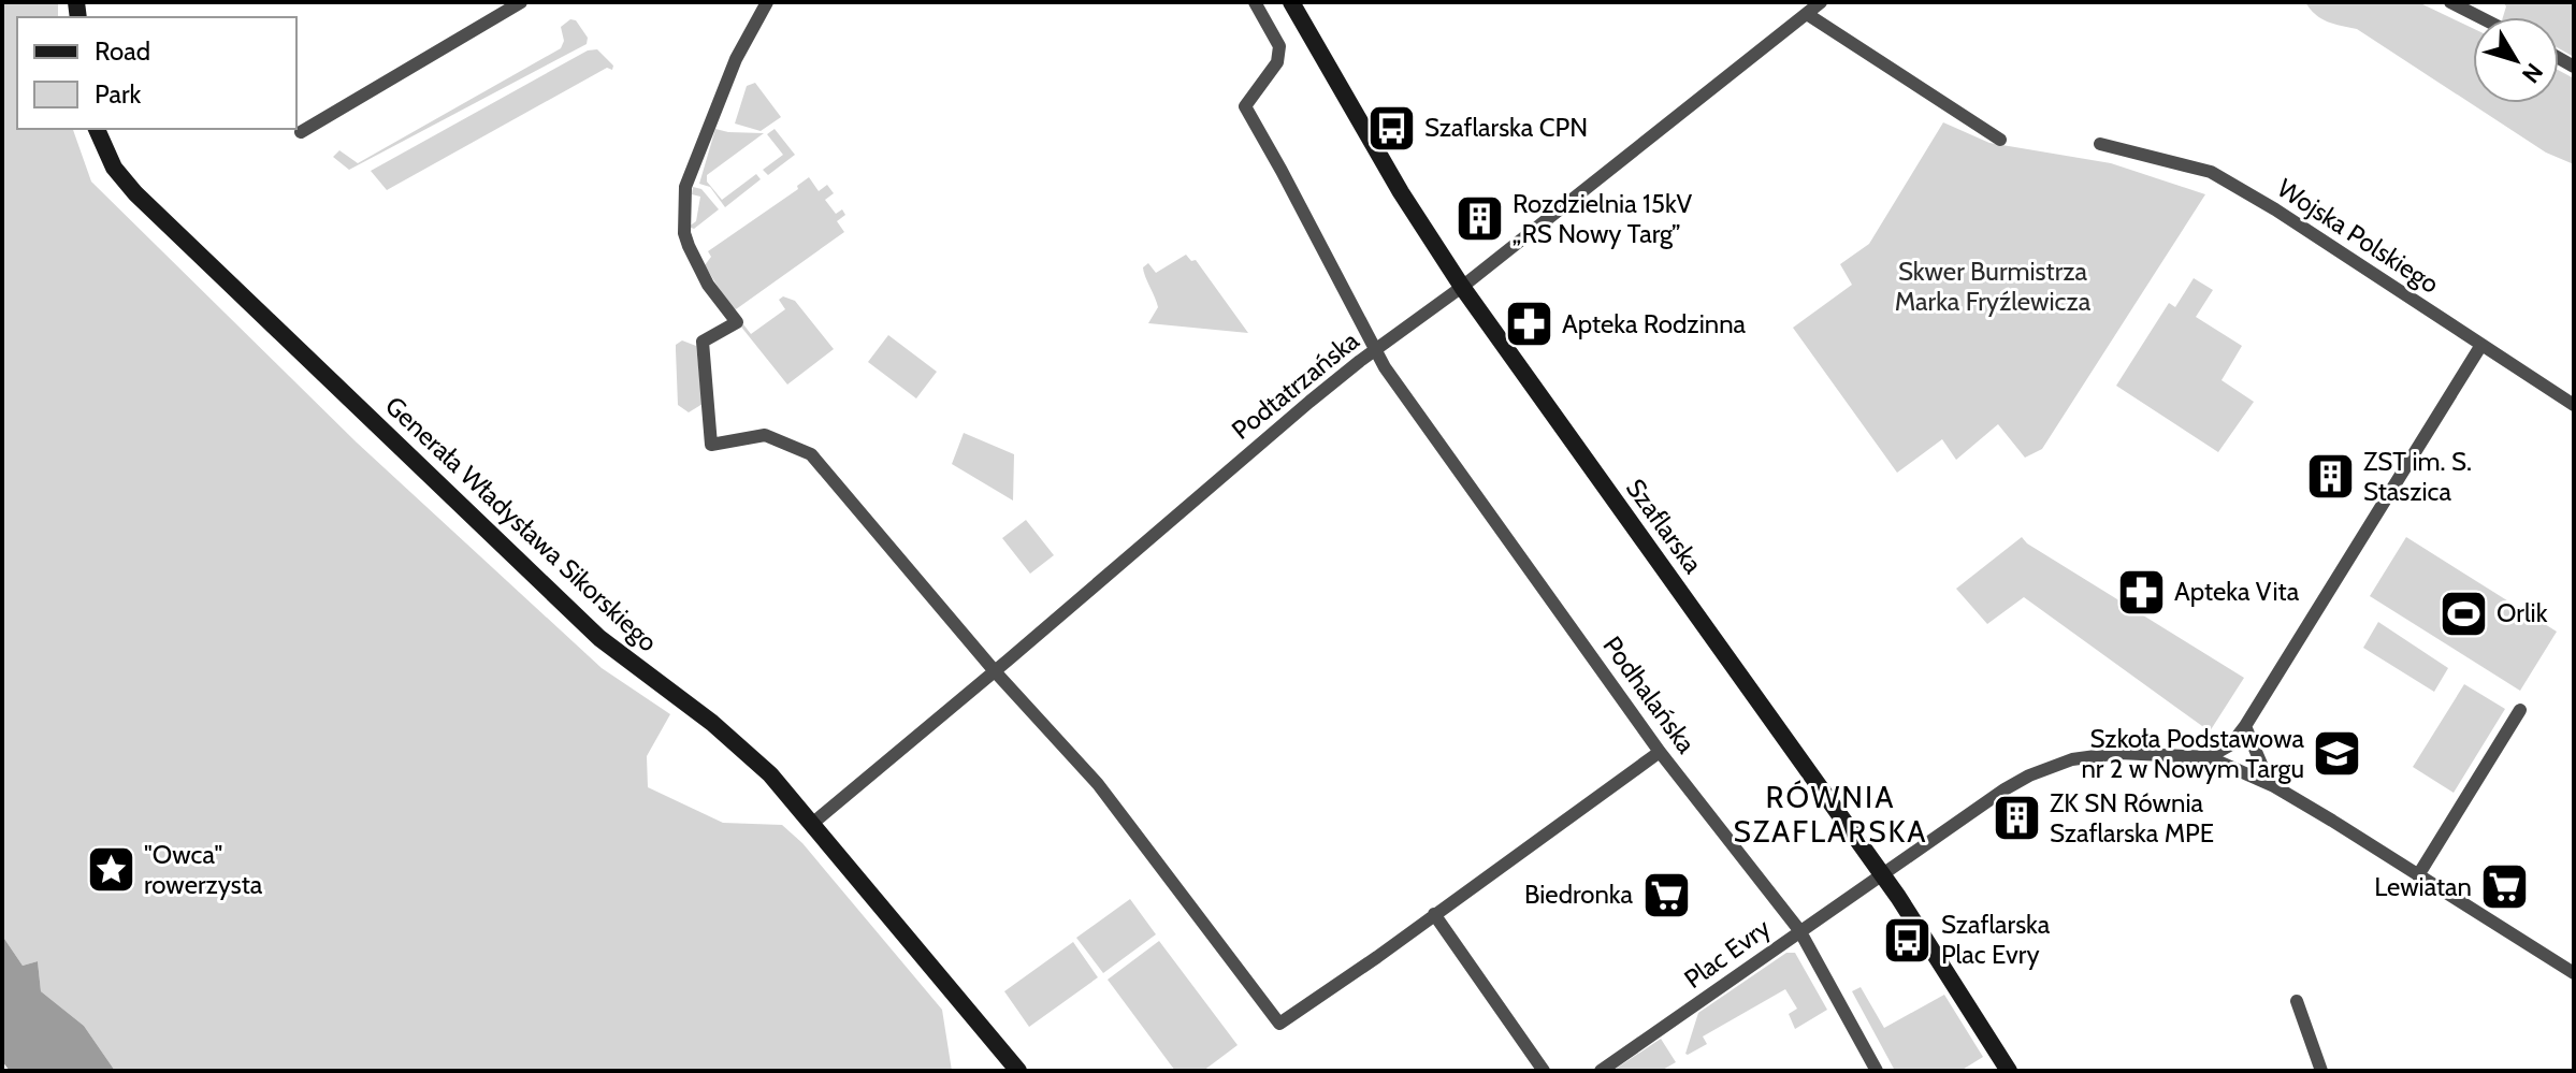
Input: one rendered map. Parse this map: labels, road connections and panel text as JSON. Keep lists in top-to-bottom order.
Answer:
{
  "streets": {
    "street": [
      "Wojska Polskiego",
      "Podtatrzańska",
      "Generała Władysława Sikorskiego",
      "Szaflarska",
      "Podhalańska",
      "Plac Evry"
    ]
  },
  "crossings": [
    ["Podtatrzańska", "Generała Władysława Sikorskiego"],
    ["Podtatrzańska", "Szaflarska"],
    ["Podtatrzańska", "Podhalańska"],
    ["Szaflarska", "Plac Evry"],
    ["Podhalańska", "Plac Evry"]
  ],
  "districts": ["RÓWNIA SZAFLARSKA"],
  "parks": ["Skwer Burmistrza Marka Fryźlewicza"],
  "places": {
    "bus stop": ["Szaflarska CPN", "Szaflarska Plac Evry"],
    "building": ["Rozdzielnia 15kV „RS Nowy Targ”", "ZST im. S. Staszica", "ZK SN Równia Szaflarska MPE"],
    "pharmacy": ["Apteka Rodzinna", "Apteka Vita"],
    "sports": ["Orlik"],
    "school or university": ["Szkoła Podstawowa nr 2 w Nowym Targu"],
    "place": ["\"Owca\" rowerzysta"],
    "supermarket": ["Lewiatan", "Biedronka"]
  },
  "legend": ["Road", "Park"],
  "north": "bottom right"
}
